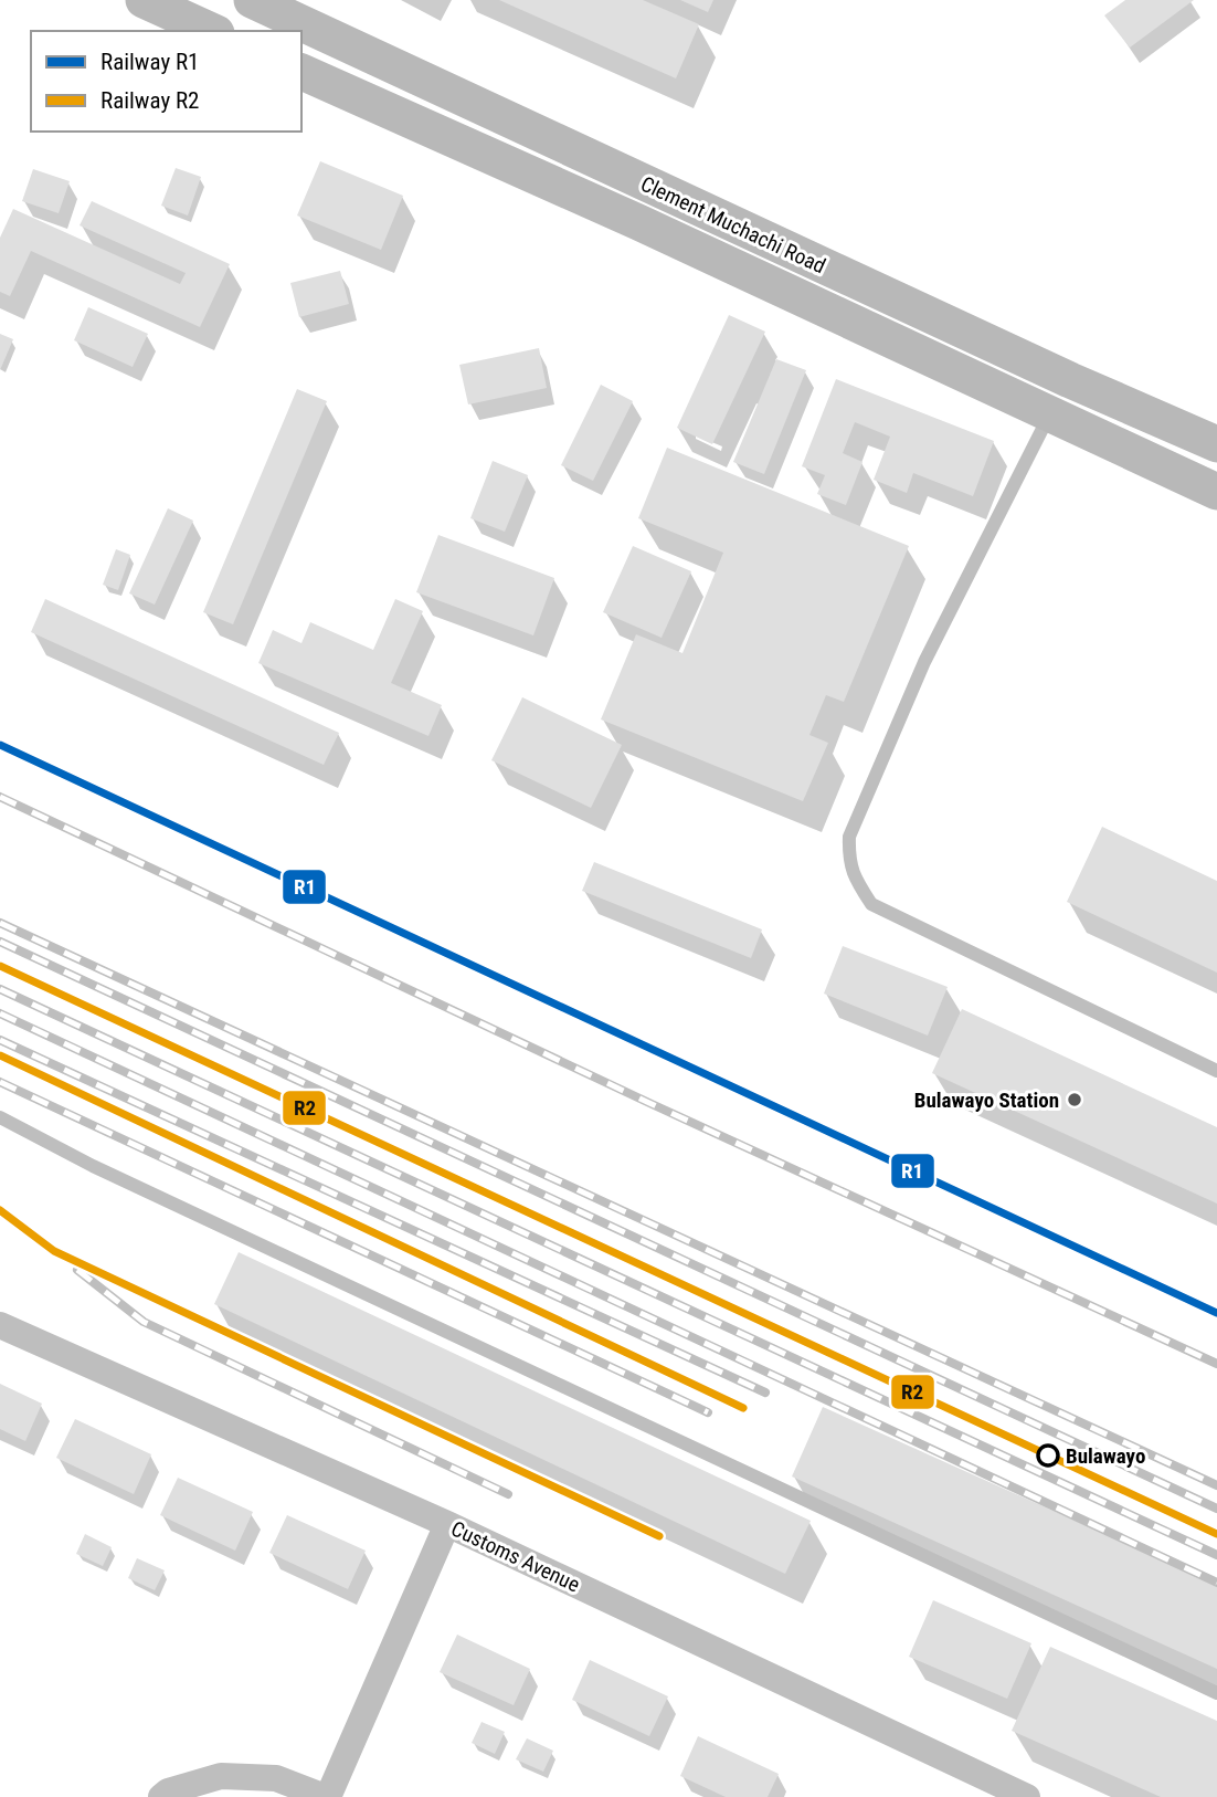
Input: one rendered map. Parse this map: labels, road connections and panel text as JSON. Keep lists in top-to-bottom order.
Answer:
{
  "streets": {
    "main road": ["Clement Muchachi Road"],
    "street": ["Customs Avenue"]
  },
  "places": ["Bulawayo Station", "Bulawayo"],
  "lines": ["rail line R1", "rail line R2"],
  "legend": ["Railway R1", "Railway R2"]
}
